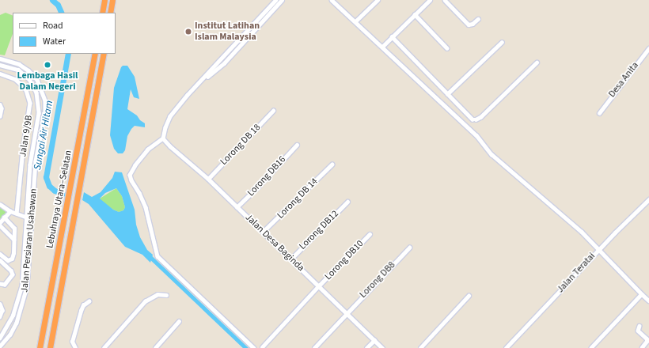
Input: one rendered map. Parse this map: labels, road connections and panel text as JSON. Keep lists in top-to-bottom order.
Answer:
{
  "streets": {
    "highway": ["Lebuhraya Utara–Selatan"],
    "street": [
      "Desa Anita",
      "Jalan 9/9B",
      "Lorong DB 18",
      "Lorong DB16",
      "Lorong DB 14",
      "Lorong DB12",
      "Jalan Persiaran Usahawan",
      "Jalan Desa Baginda",
      "Lorong DB10",
      "Jalan Teratai",
      "Lorong DB8"
    ]
  },
  "crossings": [
    ["Lorong DB 18", "Jalan Desa Baginda"],
    ["Lorong DB16", "Jalan Desa Baginda"],
    ["Lorong DB 14", "Jalan Desa Baginda"],
    ["Lorong DB12", "Jalan Desa Baginda"],
    ["Jalan Desa Baginda", "Lorong DB10"],
    ["Jalan Desa Baginda", "Lorong DB8"]
  ],
  "water": ["Sungai Air Hitam"],
  "places": ["Institut Latihan Islam Malaysia", "Lembaga Hasil Dalam Negeri"],
  "legend": ["Road", "Water"]
}
